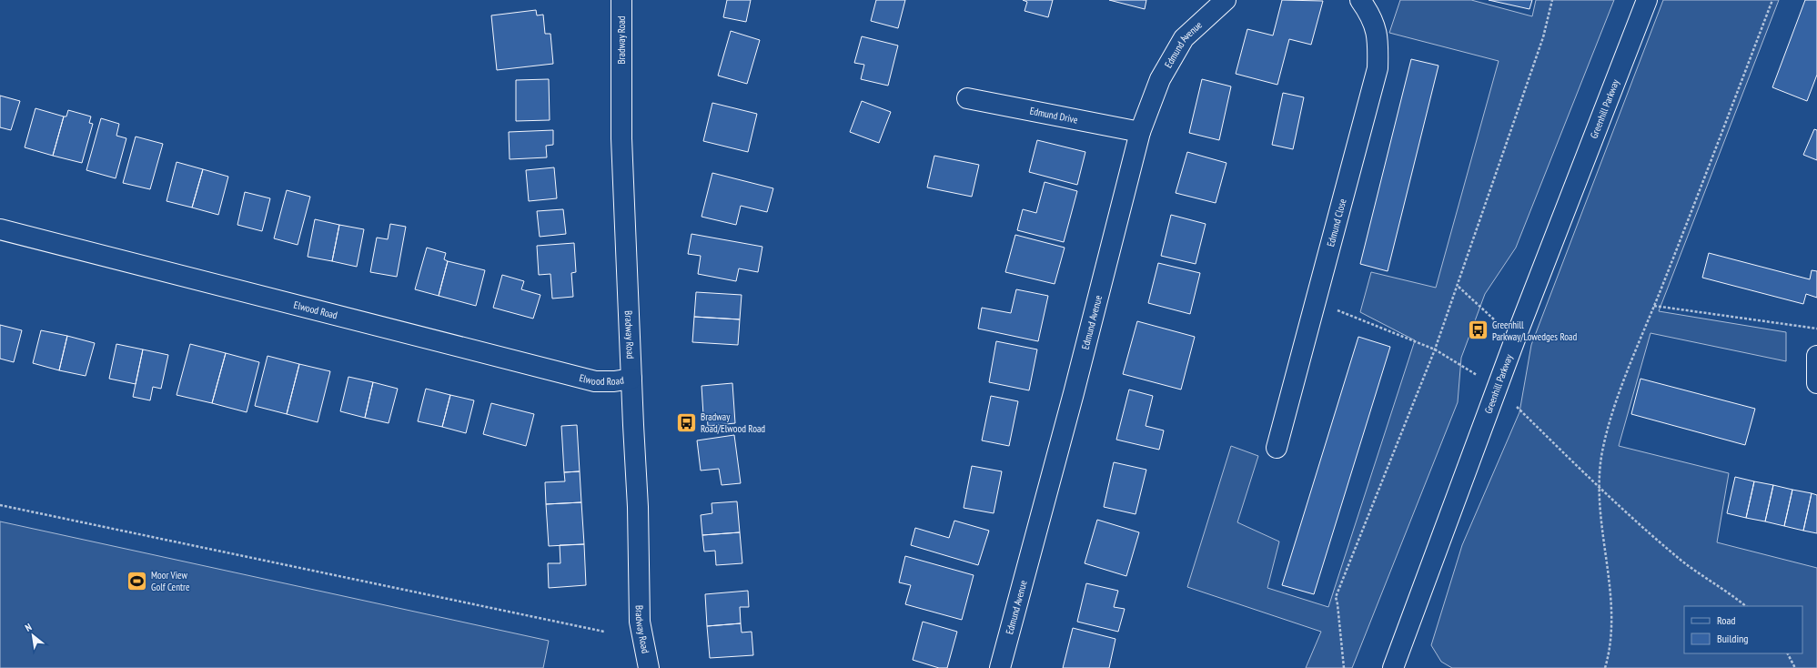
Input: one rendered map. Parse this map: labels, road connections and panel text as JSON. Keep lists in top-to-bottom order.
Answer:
{
  "streets": {
    "street": [
      "Bradway Road",
      "Edmund Avenue",
      "Greenhill Parkway",
      "Edmund Drive",
      "Edmund Close",
      "Elwood Road"
    ]
  },
  "crossings": [
    ["Bradway Road", "Elwood Road"],
    ["Edmund Avenue", "Edmund Drive"]
  ],
  "places": {
    "bus stop": ["Greenhill Parkway/Lowedges Road", "Bradway Road/Elwood Road"],
    "sports": ["Moor View Golf Centre"]
  },
  "legend": ["Road", "Building"],
  "north": "top left"
}
